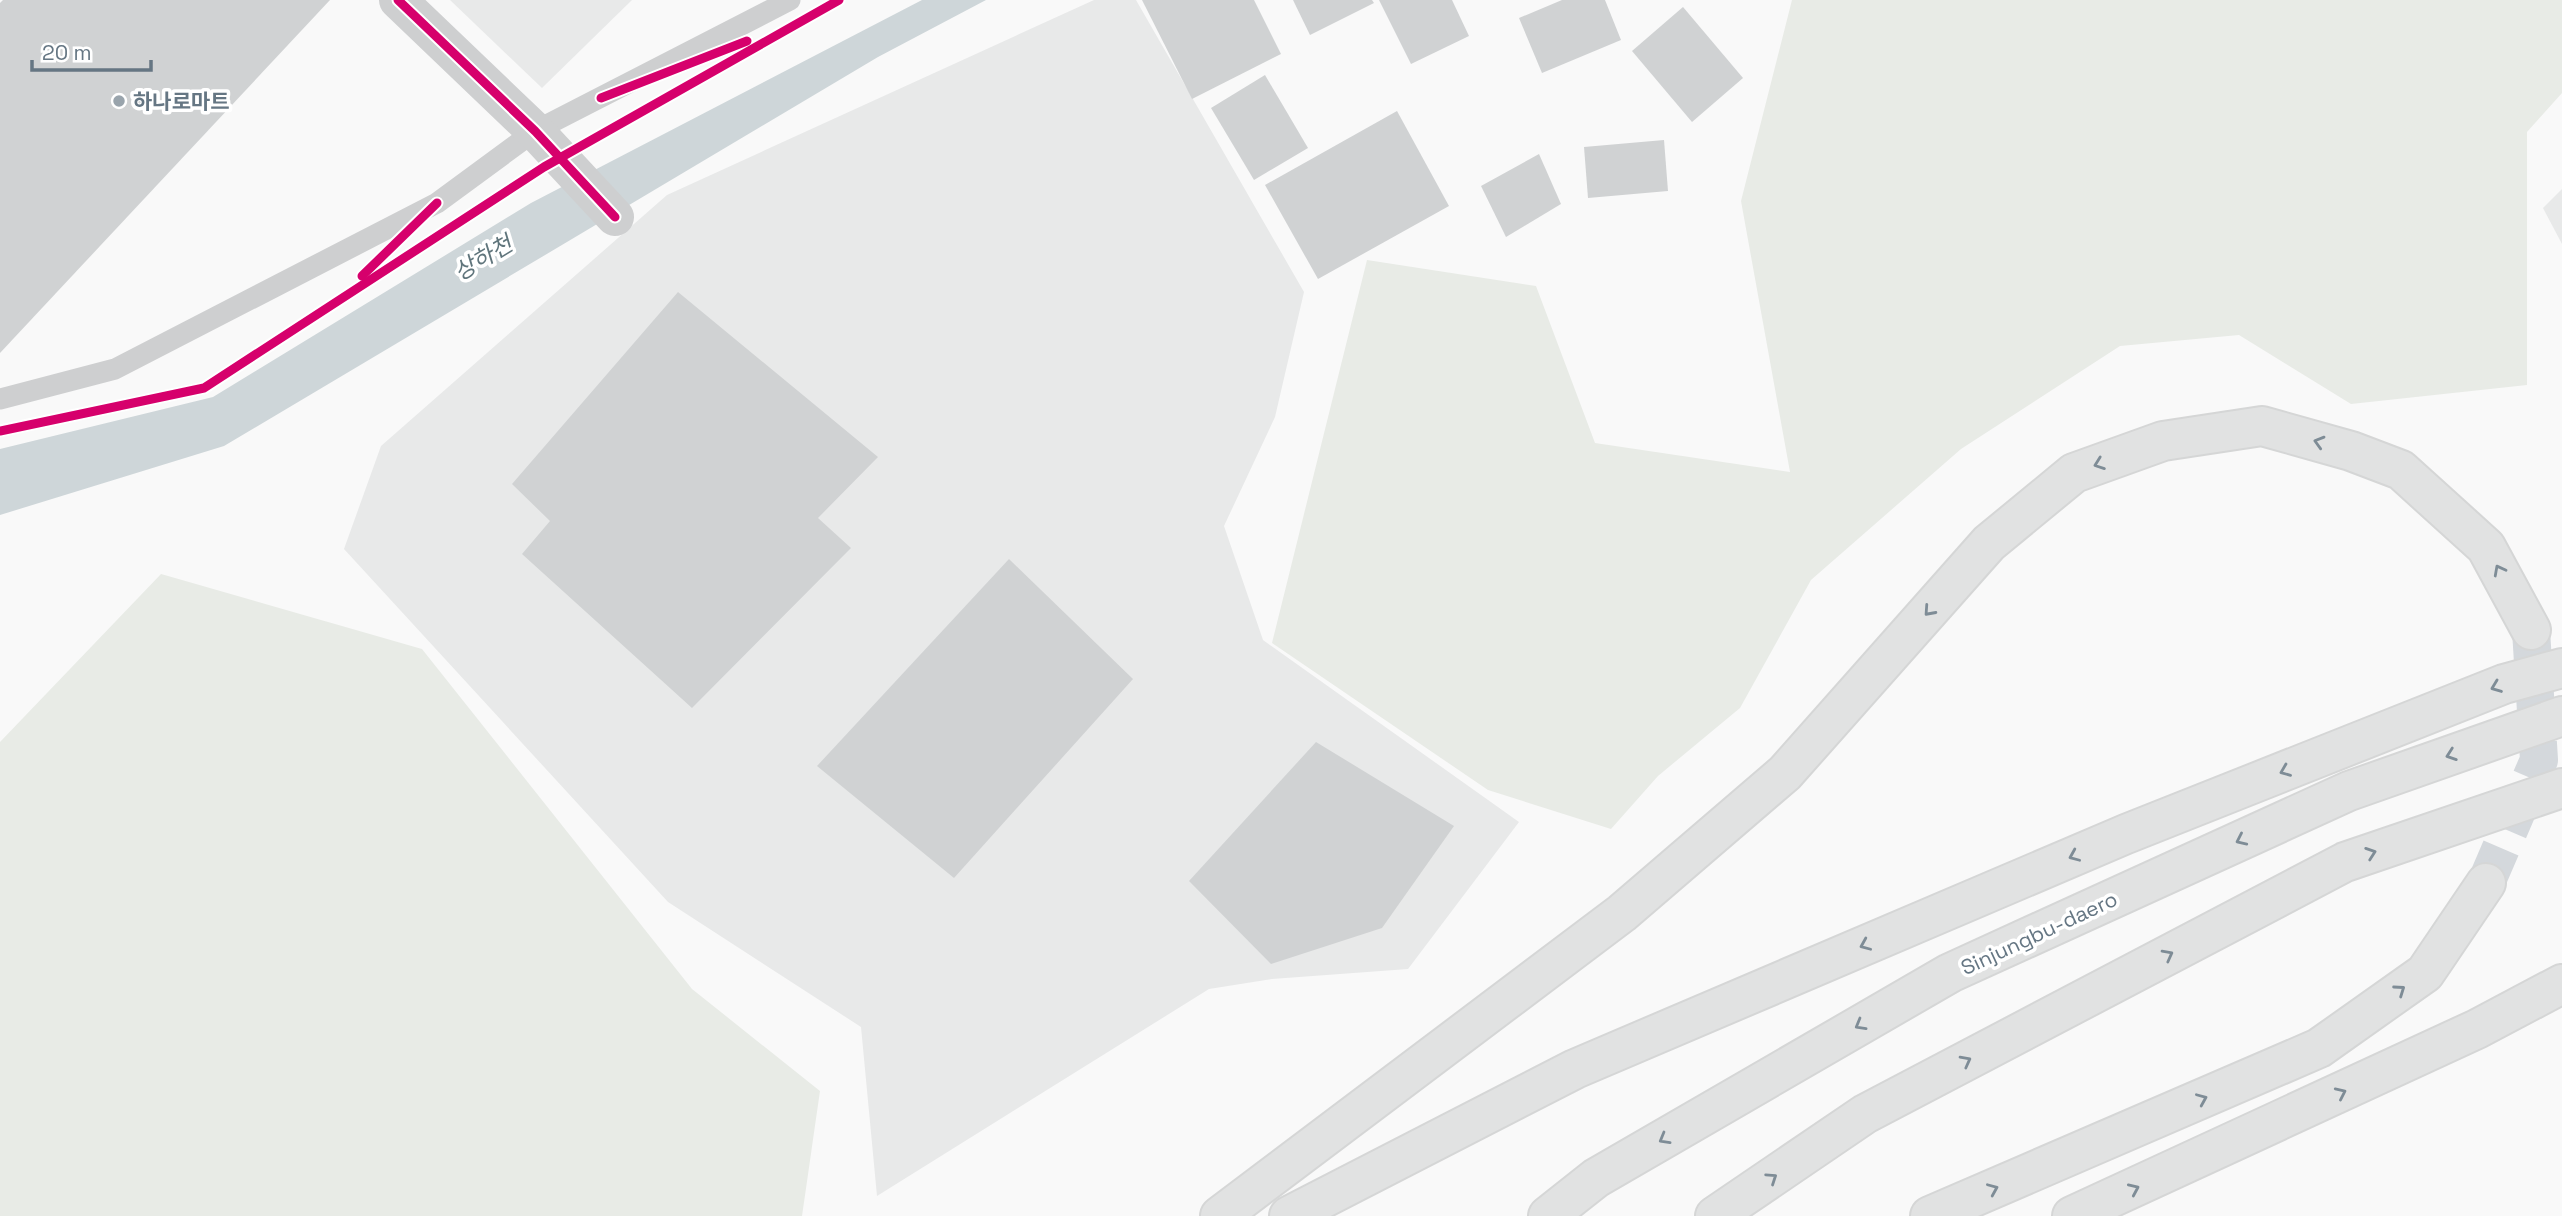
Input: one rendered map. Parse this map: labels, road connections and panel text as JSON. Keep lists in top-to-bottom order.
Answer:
{
  "streets": {
    "highway": ["Sinjungbu-daero"]
  },
  "water": ["상하천"],
  "places": ["하나로마트"],
  "scale_bar": "20 m"
}
